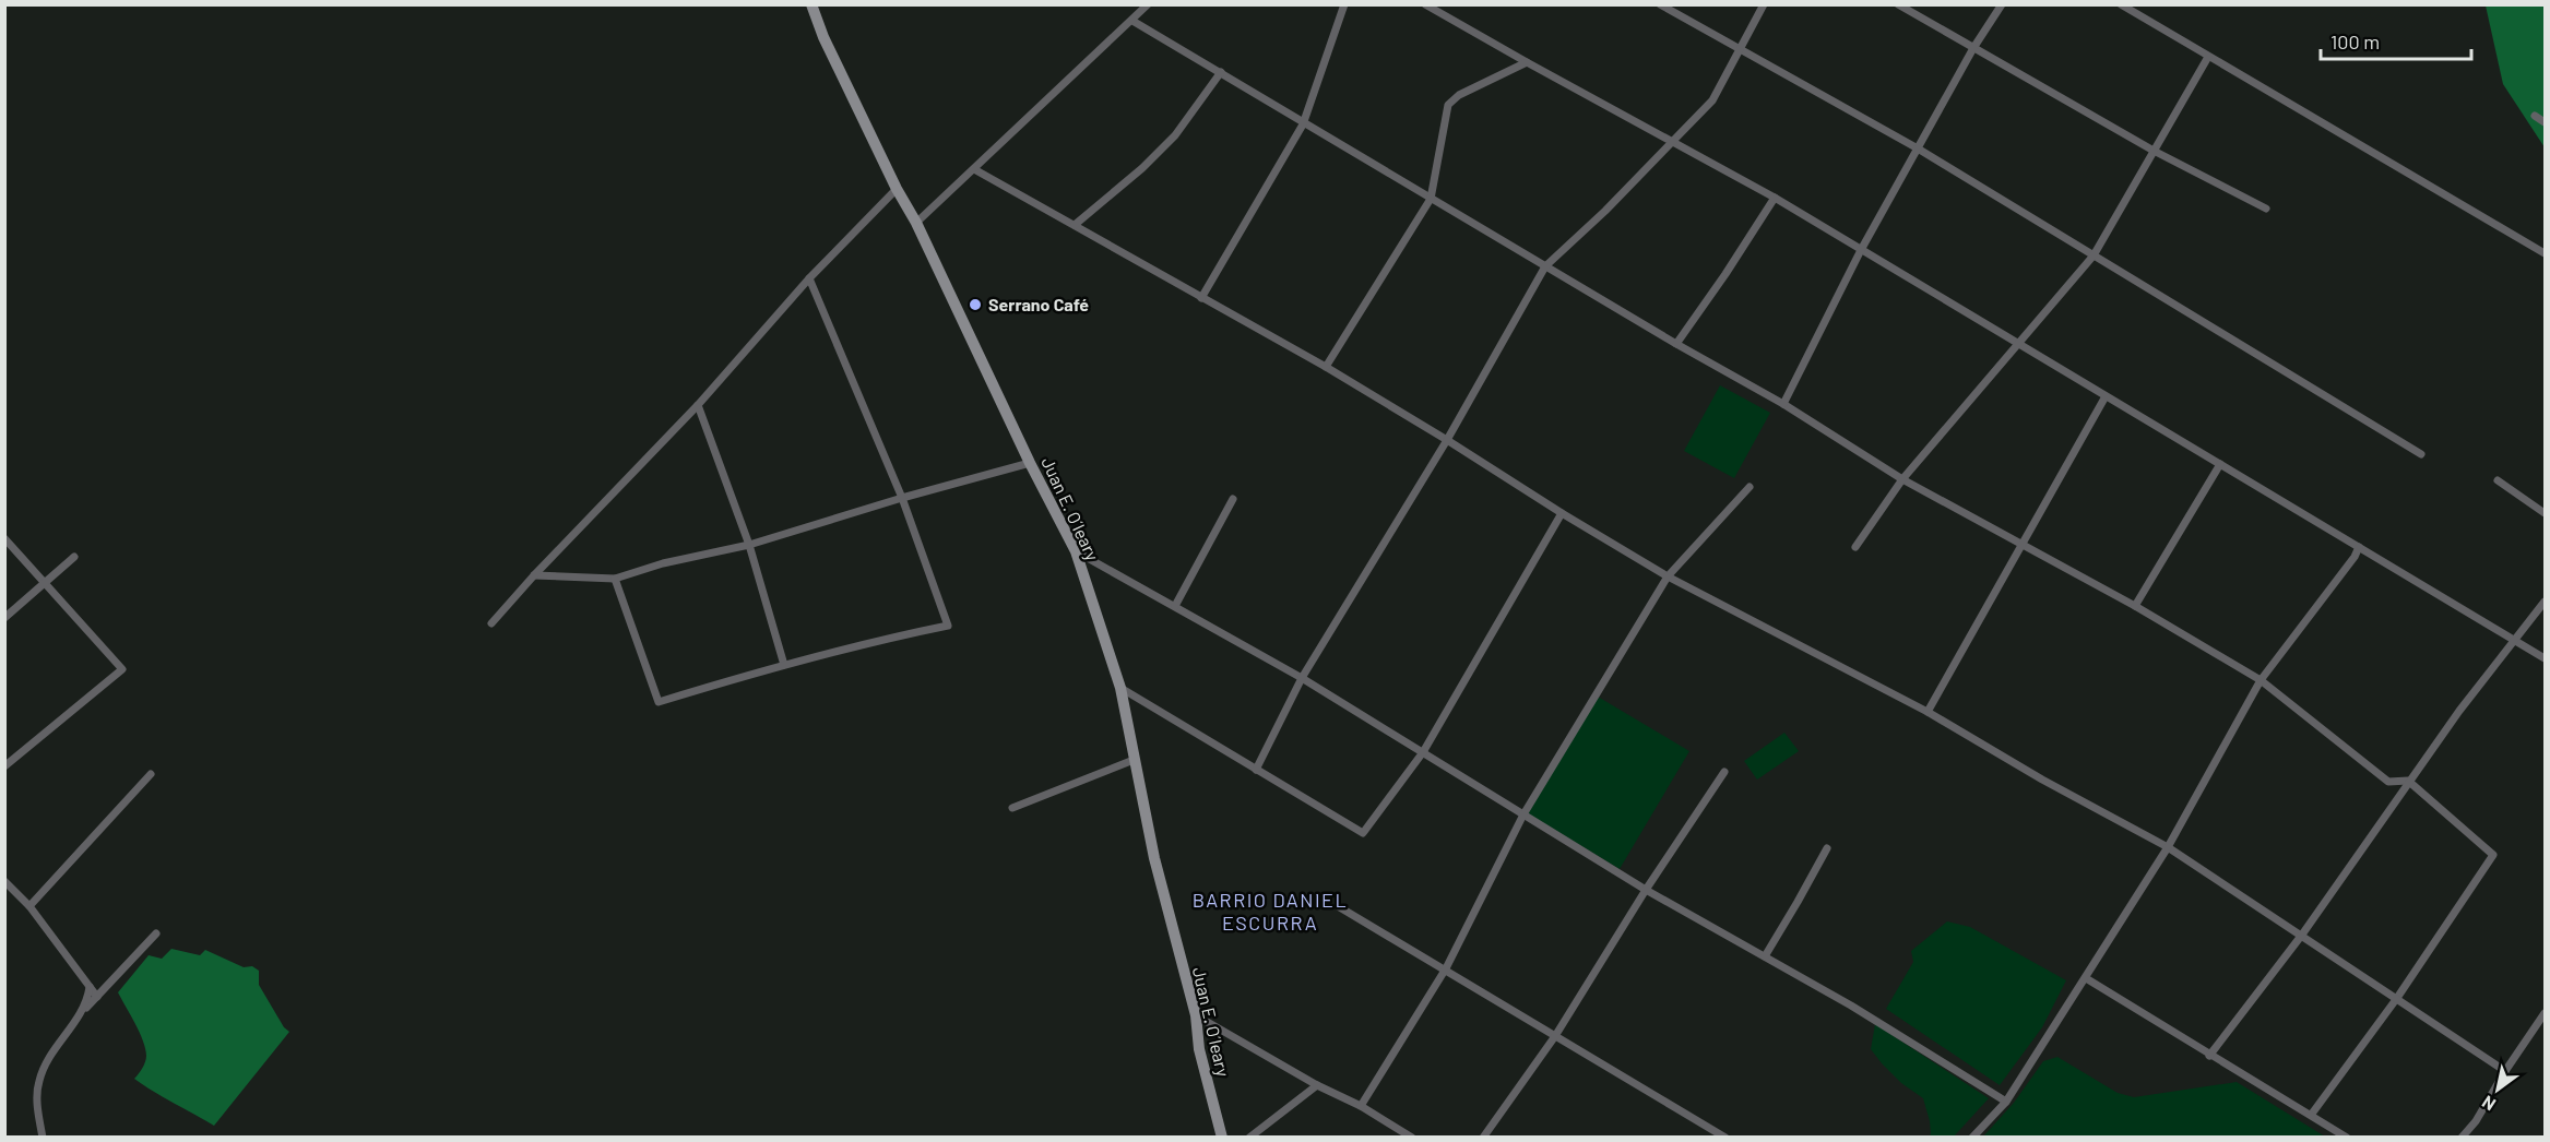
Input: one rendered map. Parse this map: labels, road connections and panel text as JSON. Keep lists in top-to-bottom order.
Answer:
{
  "streets": {
    "street": ["Juan E. O´leary"]
  },
  "districts": ["BARRIO DANIEL ESCURRA"],
  "places": ["Serrano Café"],
  "scale_bar": "100 m",
  "north": "bottom left"
}
